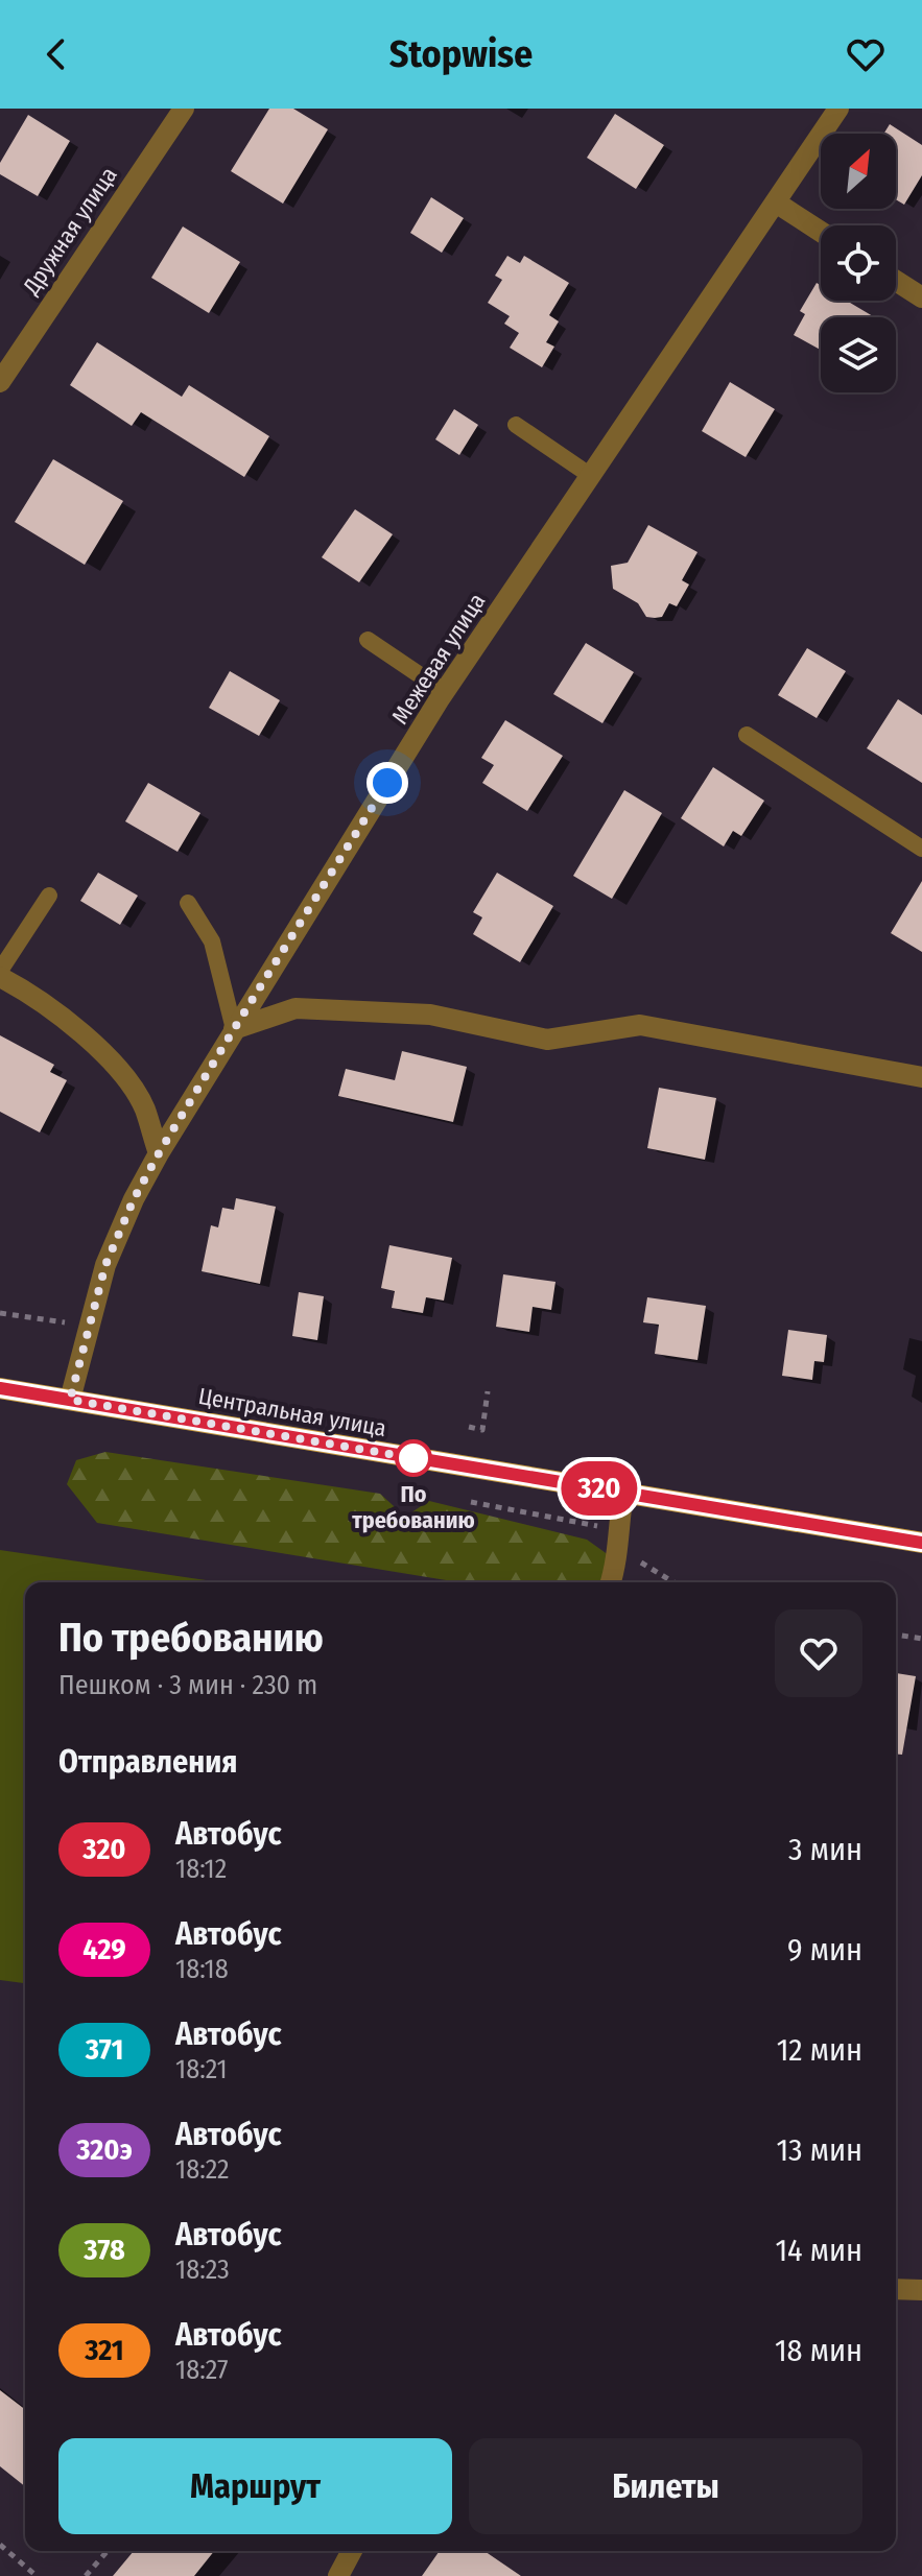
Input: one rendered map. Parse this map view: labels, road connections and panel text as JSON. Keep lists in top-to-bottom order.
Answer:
{
  "streets": {
    "main road": ["Центральная улица"],
    "street": ["Дружная улица", "Межевая улица"]
  },
  "crossings": [
    ["Межевая улица", "Центральная улица"]
  ],
  "places": ["По требованию"],
  "lines": ["bus line 320"],
  "north": "top right",
  "page": {
    "header": "Stopwise",
    "on_map": "320",
    "heading": [
      ["По требованию", "Пешком · 3 мин · 230 m"],
      "Отправления"
    ],
    "list": [
      {
        "mark": "320",
        "name": "Автобус",
        "note": "18:12",
        "value": "3 мин"
      },
      {
        "mark": "429",
        "name": "Автобус",
        "note": "18:18",
        "value": "9 мин"
      },
      {
        "mark": "371",
        "name": "Автобус",
        "note": "18:21",
        "value": "12 мин"
      },
      {
        "mark": "320э",
        "name": "Автобус",
        "note": "18:22",
        "value": "13 мин"
      },
      {
        "mark": "378",
        "name": "Автобус",
        "note": "18:23",
        "value": "14 мин"
      },
      {
        "mark": "321",
        "name": "Автобус",
        "note": "18:27",
        "value": "18 мин"
      }
    ],
    "buttons": ["Маршрут", "Билеты"]
  }
}
